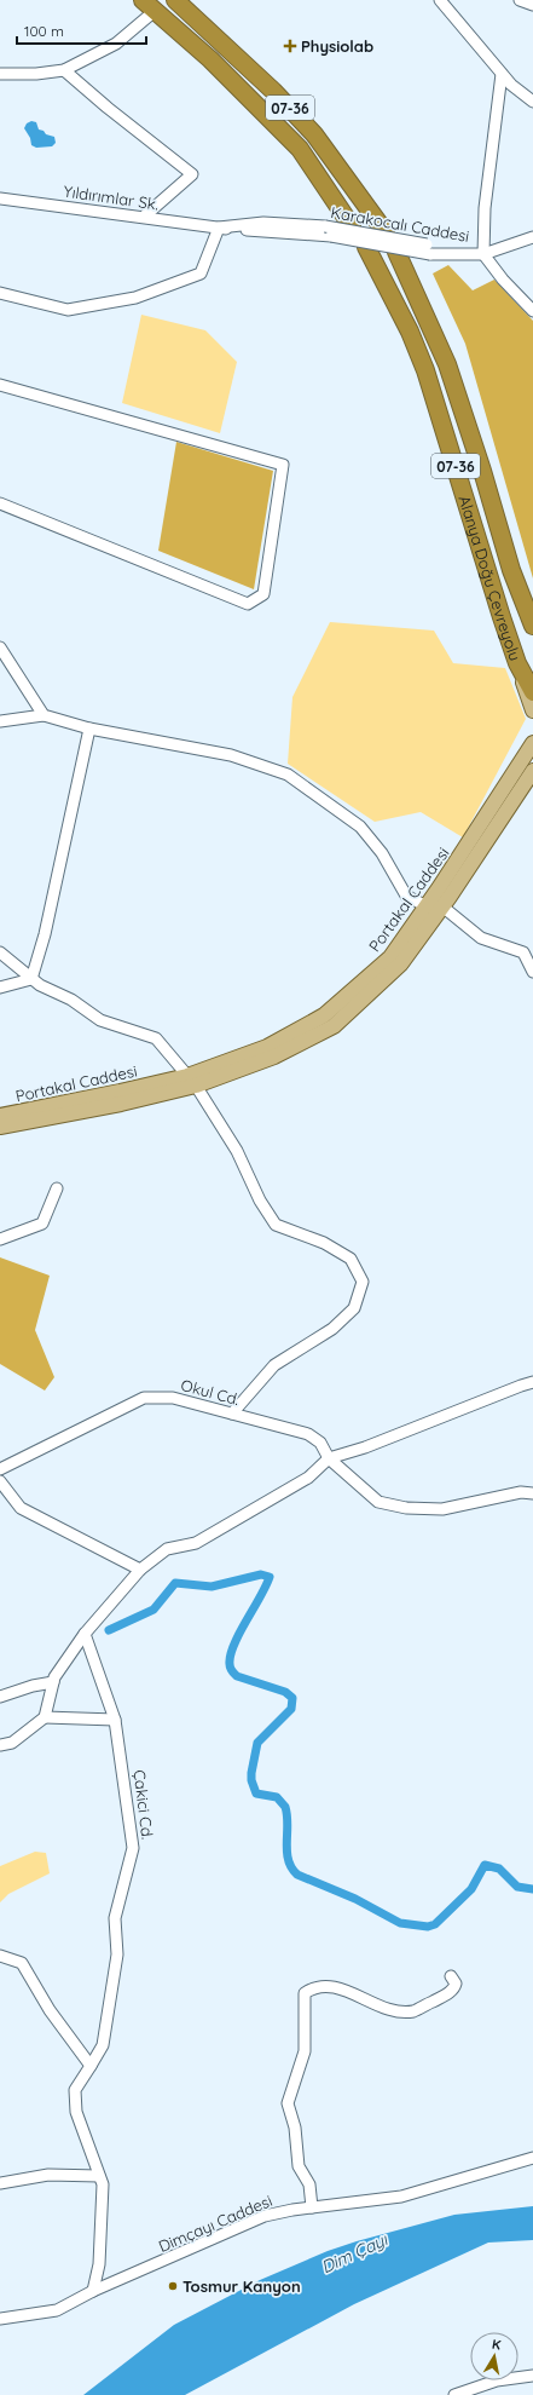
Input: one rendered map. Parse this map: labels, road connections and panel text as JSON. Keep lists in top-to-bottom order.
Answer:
{
  "streets": {
    "highway": ["07-36", "Alanya Doğu Çevreyolu"],
    "main road": ["Portakal Caddesi"],
    "street": [
      "Yıldırımlar Sk.",
      "Karakocalı Caddesi",
      "Okul Cd.",
      "Çakici Cd.",
      "Dimçayı Caddesi"
    ]
  },
  "crossings": [
    ["Yıldırımlar Sk.", "Karakocalı Caddesi"],
    ["Çakici Cd.", "Dimçayı Caddesi"]
  ],
  "water": ["Dim Çayı"],
  "places": {
    "health": ["Physiolab"],
    "other": ["Tosmur Kanyon"]
  },
  "scale_bar": "100 m",
  "north": "top"
}
